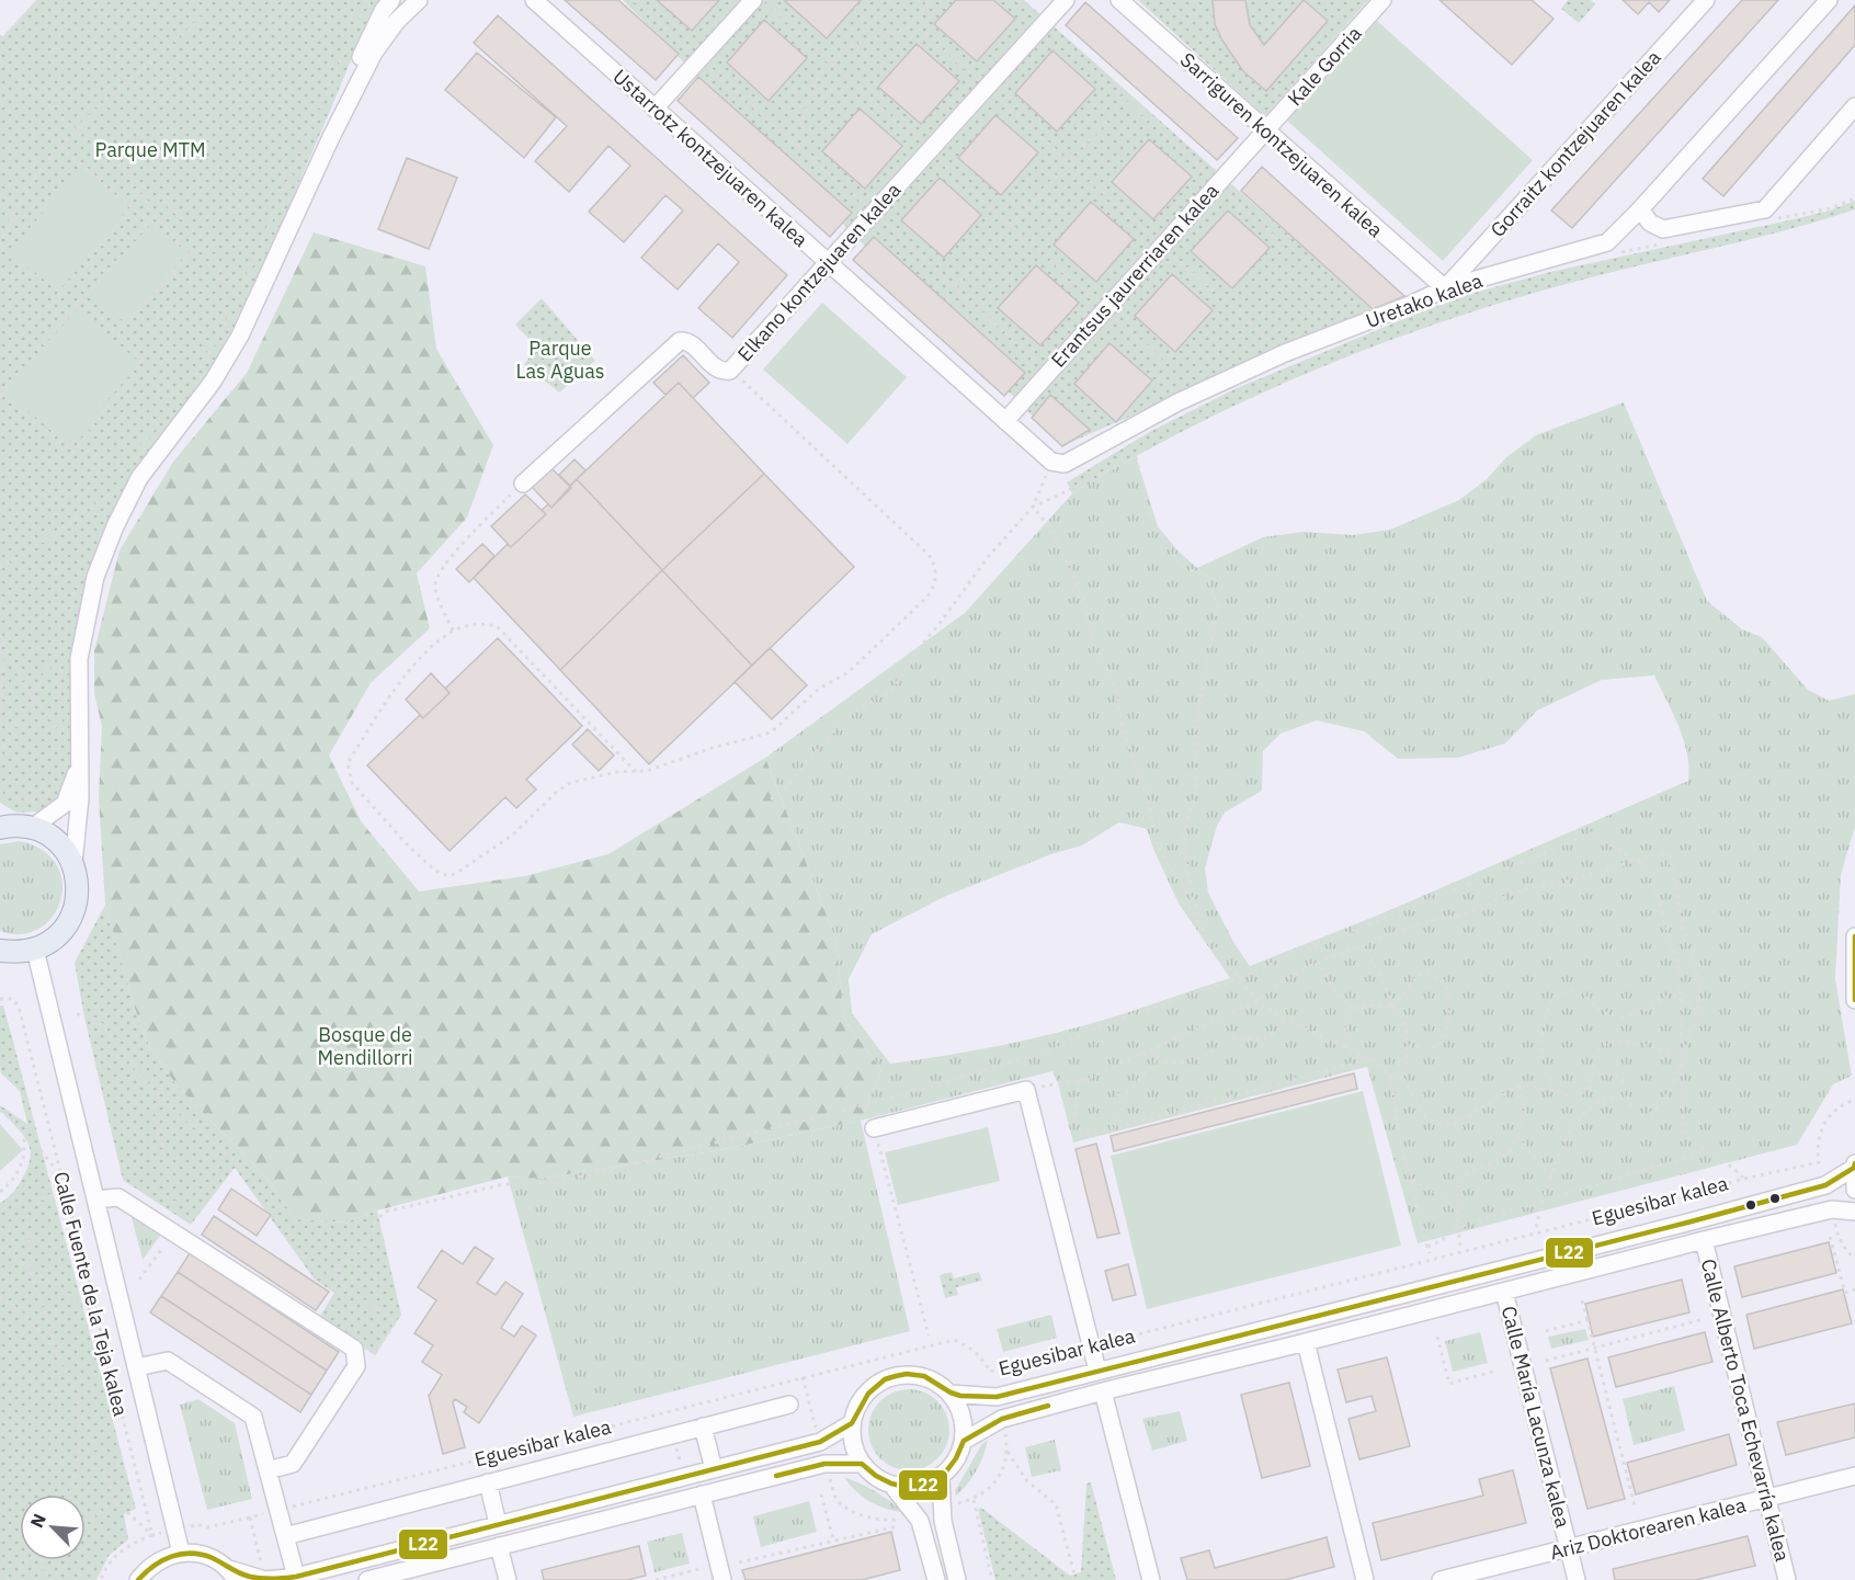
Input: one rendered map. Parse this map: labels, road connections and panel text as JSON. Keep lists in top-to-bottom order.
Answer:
{
  "streets": {
    "street": [
      "Kale Gorria",
      "Gorraitz kontzejuaren kalea",
      "Sarriguren kontzejuaren kalea",
      "Ustarrotz kontzejuaren kalea",
      "Elkano kontzejuaren kalea",
      "Erantsus jaurerriaren kalea",
      "Uretako kalea",
      "Eguesibar kalea",
      "Calle Fuente de la Teja kalea",
      "Calle Alberto Toca Echevarría kalea",
      "Calle María Lacunza kalea",
      "Ariz Doktorearen kalea"
    ]
  },
  "crossings": [
    ["Kale Gorria", "Sarriguren kontzejuaren kalea"],
    ["Kale Gorria", "Erantsus jaurerriaren kalea"],
    ["Gorraitz kontzejuaren kalea", "Sarriguren kontzejuaren kalea"],
    ["Gorraitz kontzejuaren kalea", "Uretako kalea"],
    ["Sarriguren kontzejuaren kalea", "Erantsus jaurerriaren kalea"],
    ["Sarriguren kontzejuaren kalea", "Uretako kalea"],
    ["Ustarrotz kontzejuaren kalea", "Elkano kontzejuaren kalea"],
    ["Ustarrotz kontzejuaren kalea", "Erantsus jaurerriaren kalea"],
    ["Eguesibar kalea", "Calle Fuente de la Teja kalea"],
    ["Calle Alberto Toca Echevarría kalea", "Ariz Doktorearen kalea"],
    ["Calle María Lacunza kalea", "Ariz Doktorearen kalea"]
  ],
  "parks": ["Parque MTM", "Parque Las Aguas", "Bosque de Mendillorri"],
  "lines": ["transit line L22"],
  "north": "top left"
}
